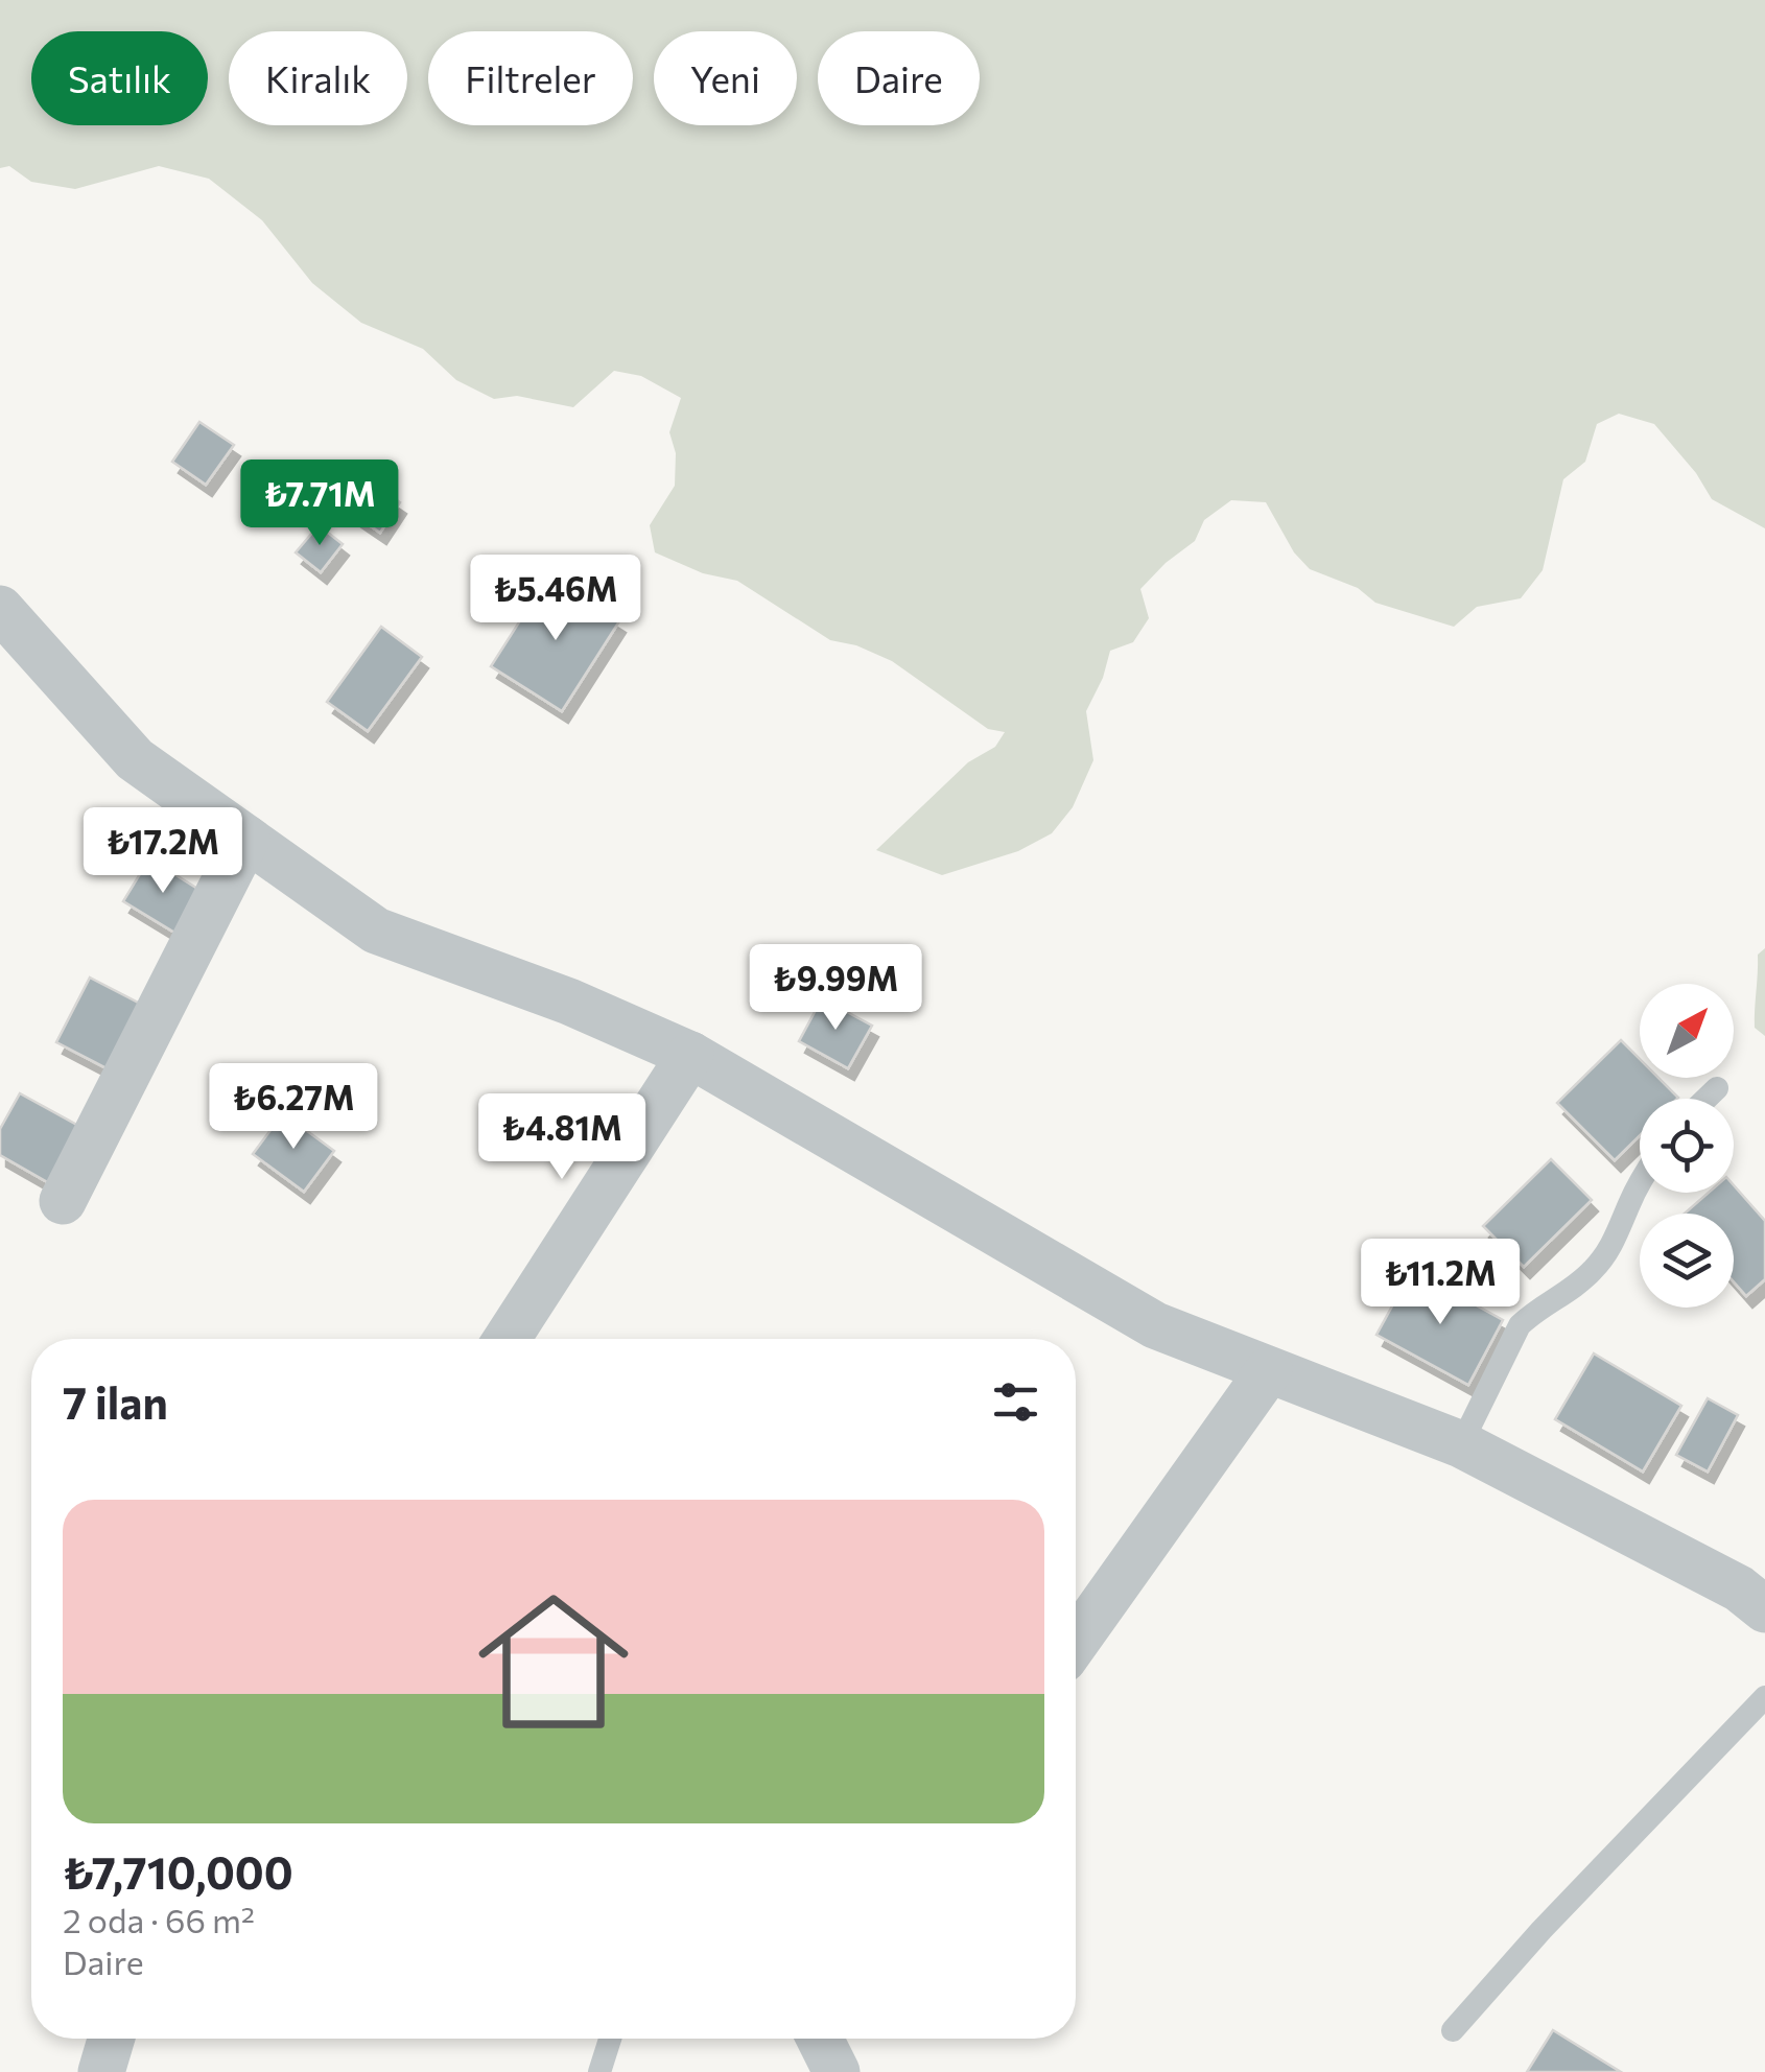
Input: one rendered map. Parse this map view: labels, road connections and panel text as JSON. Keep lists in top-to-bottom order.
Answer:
{
  "north": "top right",
  "page": {
    "chip": [
      "Satılık",
      "Kiralık",
      "Filtreler",
      "Yeni",
      "Daire"
    ],
    "price": [
      "₺7.71M",
      "₺5.46M",
      "₺17.2M",
      "₺9.99M",
      "₺6.27M",
      "₺4.81M",
      "₺11.2M"
    ],
    "heading": "7 ilan",
    "list": [
      {
        "name": "₺7,710,000",
        "note": "2 oda · 66 m² · Daire"
      }
    ]
  }
}
